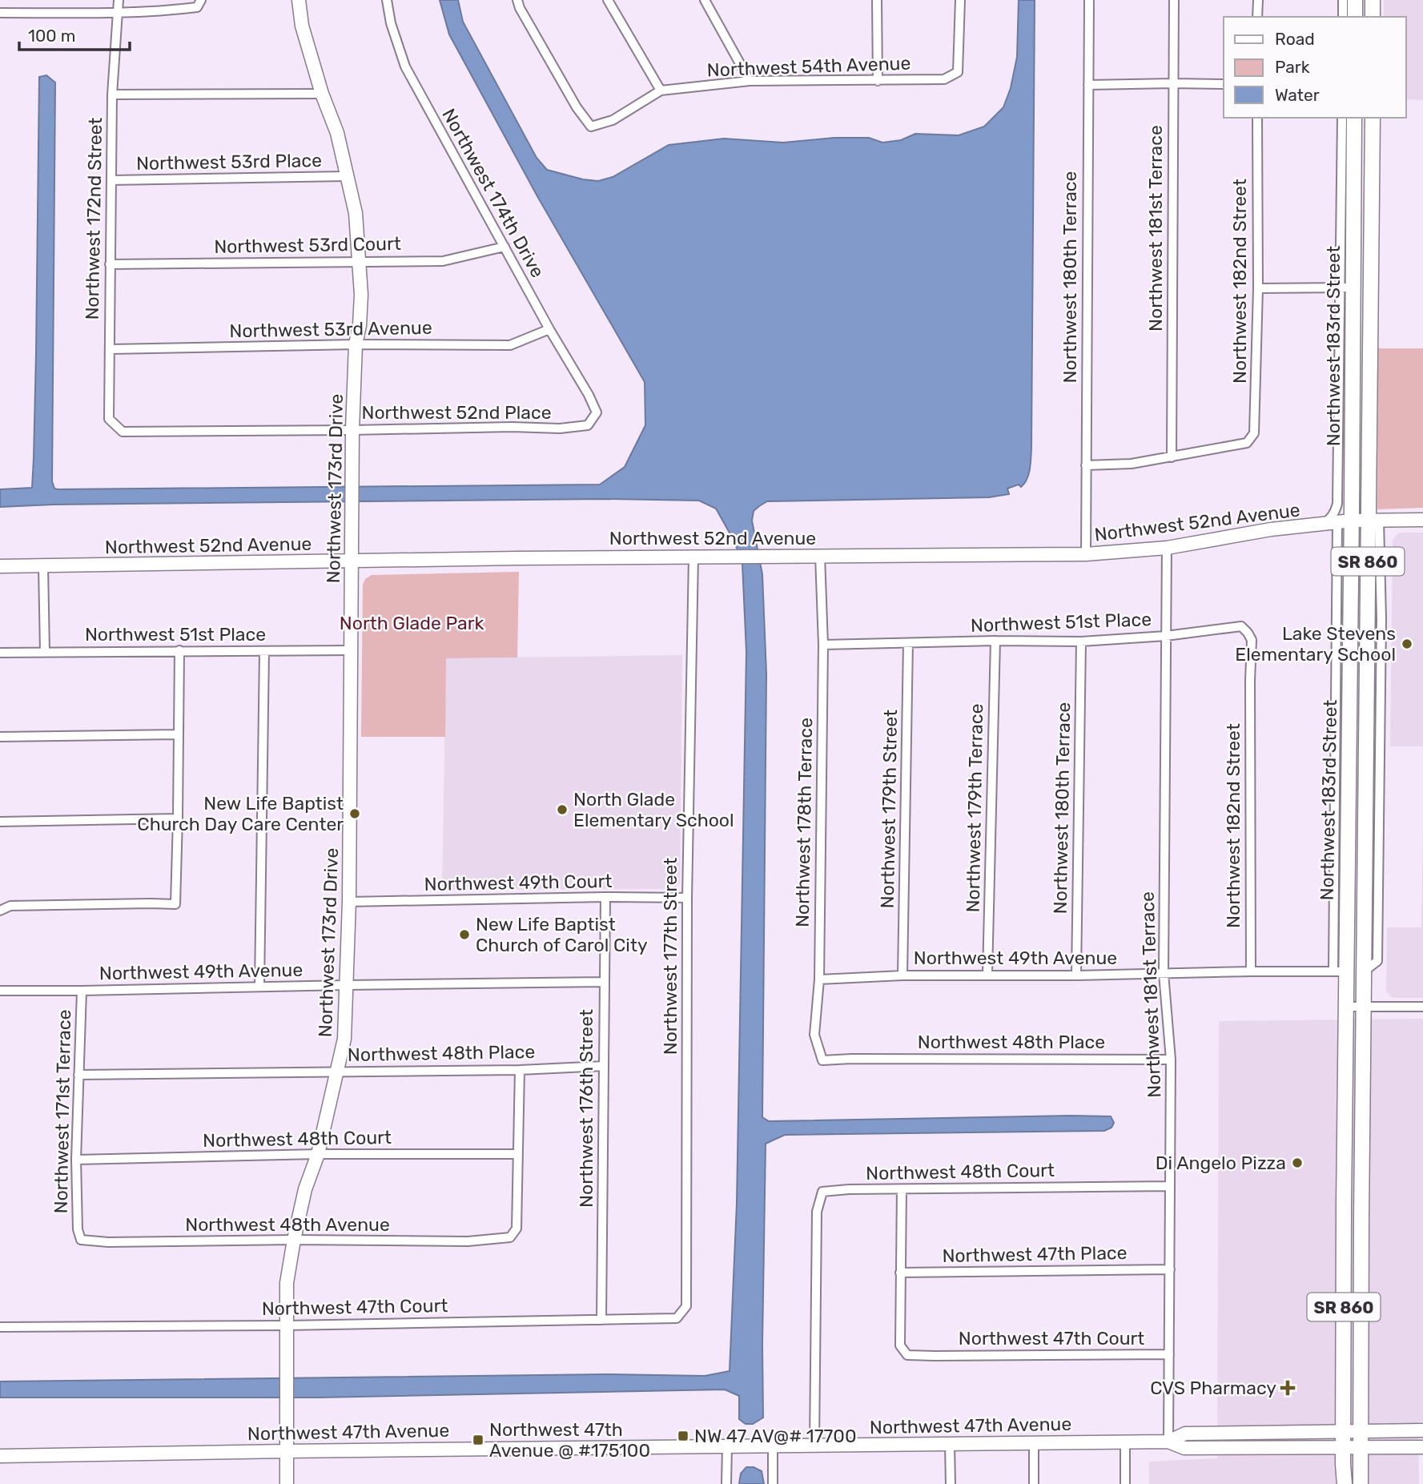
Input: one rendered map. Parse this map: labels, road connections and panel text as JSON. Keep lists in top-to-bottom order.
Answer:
{
  "streets": {
    "main road": ["Northwest 183rd Street", "SR 860"],
    "street": [
      "Northwest 54th Avenue",
      "Northwest 53rd Place",
      "Northwest 174th Drive",
      "Northwest 172nd Street",
      "Northwest 181st Terrace",
      "Northwest 53rd Court",
      "Northwest 180th Terrace",
      "Northwest 182nd Street",
      "Northwest 53rd Avenue",
      "Northwest 52nd Place",
      "Northwest 173rd Drive",
      "Northwest 52nd Avenue",
      "Northwest 51st Place",
      "Northwest 179th Terrace",
      "Northwest 179th Street",
      "Northwest 178th Terrace",
      "Northwest 49th Court",
      "Northwest 177th Street",
      "Northwest 49th Avenue",
      "Northwest 48th Place",
      "Northwest 176th Street",
      "Northwest 171st Terrace",
      "Northwest 48th Court",
      "Northwest 48th Avenue",
      "Northwest 47th Place",
      "Northwest 47th Court",
      "Northwest 47th Avenue"
    ]
  },
  "crossings": [
    ["Northwest 53rd Place", "Northwest 172nd Street"],
    ["Northwest 53rd Place", "Northwest 173rd Drive"],
    ["Northwest 174th Drive", "Northwest 53rd Court"],
    ["Northwest 174th Drive", "Northwest 53rd Avenue"],
    ["Northwest 174th Drive", "Northwest 52nd Place"],
    ["Northwest 172nd Street", "Northwest 53rd Court"],
    ["Northwest 172nd Street", "Northwest 53rd Avenue"],
    ["Northwest 172nd Street", "Northwest 52nd Place"],
    ["Northwest 181st Terrace", "Northwest 182nd Street"],
    ["Northwest 181st Terrace", "Northwest 52nd Avenue"],
    ["Northwest 181st Terrace", "Northwest 51st Place"],
    ["Northwest 181st Terrace", "Northwest 49th Avenue"],
    ["Northwest 181st Terrace", "Northwest 48th Place"],
    ["Northwest 181st Terrace", "Northwest 48th Court"],
    ["Northwest 181st Terrace", "Northwest 47th Place"],
    ["Northwest 181st Terrace", "Northwest 47th Court"],
    ["Northwest 181st Terrace", "Northwest 47th Avenue"],
    ["Northwest 53rd Court", "Northwest 173rd Drive"],
    ["Northwest 180th Terrace", "Northwest 52nd Avenue"],
    ["Northwest 180th Terrace", "Northwest 51st Place"],
    ["Northwest 180th Terrace", "Northwest 49th Avenue"],
    ["Northwest 182nd Street", "Northwest 51st Place"],
    ["Northwest 182nd Street", "Northwest 49th Avenue"],
    ["Northwest 53rd Avenue", "Northwest 173rd Drive"],
    ["Northwest 183rd Street", "Northwest 52nd Avenue"],
    ["Northwest 183rd Street", "Northwest 49th Avenue"],
    ["Northwest 183rd Street", "Northwest 47th Avenue"],
    ["Northwest 52nd Place", "Northwest 173rd Drive"],
    ["Northwest 173rd Drive", "Northwest 52nd Avenue"],
    ["Northwest 173rd Drive", "Northwest 51st Place"],
    ["Northwest 173rd Drive", "Northwest 49th Court"],
    ["Northwest 173rd Drive", "Northwest 49th Avenue"],
    ["Northwest 173rd Drive", "Northwest 48th Place"],
    ["Northwest 173rd Drive", "Northwest 48th Court"],
    ["Northwest 173rd Drive", "Northwest 48th Avenue"],
    ["Northwest 173rd Drive", "Northwest 47th Court"],
    ["Northwest 173rd Drive", "Northwest 47th Avenue"],
    ["Northwest 52nd Avenue", "Northwest 178th Terrace"],
    ["Northwest 52nd Avenue", "Northwest 177th Street"],
    ["Northwest 51st Place", "Northwest 179th Terrace"],
    ["Northwest 51st Place", "Northwest 179th Street"],
    ["Northwest 51st Place", "Northwest 178th Terrace"],
    ["Northwest 179th Terrace", "Northwest 49th Avenue"],
    ["Northwest 179th Street", "Northwest 49th Avenue"],
    ["Northwest 178th Terrace", "Northwest 49th Avenue"],
    ["Northwest 178th Terrace", "Northwest 48th Place"],
    ["Northwest 49th Court", "Northwest 177th Street"],
    ["Northwest 49th Court", "Northwest 176th Street"],
    ["Northwest 177th Street", "Northwest 47th Court"],
    ["Northwest 49th Avenue", "Northwest 176th Street"],
    ["Northwest 49th Avenue", "Northwest 171st Terrace"],
    ["Northwest 48th Place", "Northwest 176th Street"],
    ["Northwest 48th Place", "Northwest 171st Terrace"],
    ["Northwest 48th Place", "Northwest 48th Avenue"],
    ["Northwest 176th Street", "Northwest 47th Court"],
    ["Northwest 171st Terrace", "Northwest 48th Court"],
    ["Northwest 171st Terrace", "Northwest 48th Avenue"],
    ["Northwest 48th Court", "Northwest 48th Avenue"],
    ["Northwest 48th Court", "Northwest 47th Avenue"],
    ["Northwest 47th Place", "Northwest 47th Court"]
  ],
  "parks": ["North Glade Park"],
  "places": {
    "other": [
      "Lake Stevens Elementary School",
      "North Glade Elementary School",
      "New Life Baptist Church Day Care Center",
      "New Life Baptist Church of Carol City",
      "Di Angelo Pizza"
    ],
    "health": ["CVS Pharmacy"],
    "transit": ["NW 47 AV@# 17700", "Northwest 47th Avenue @ #175100"]
  },
  "legend": ["Road", "Park", "Water"],
  "scale_bar": "100 m"
}
